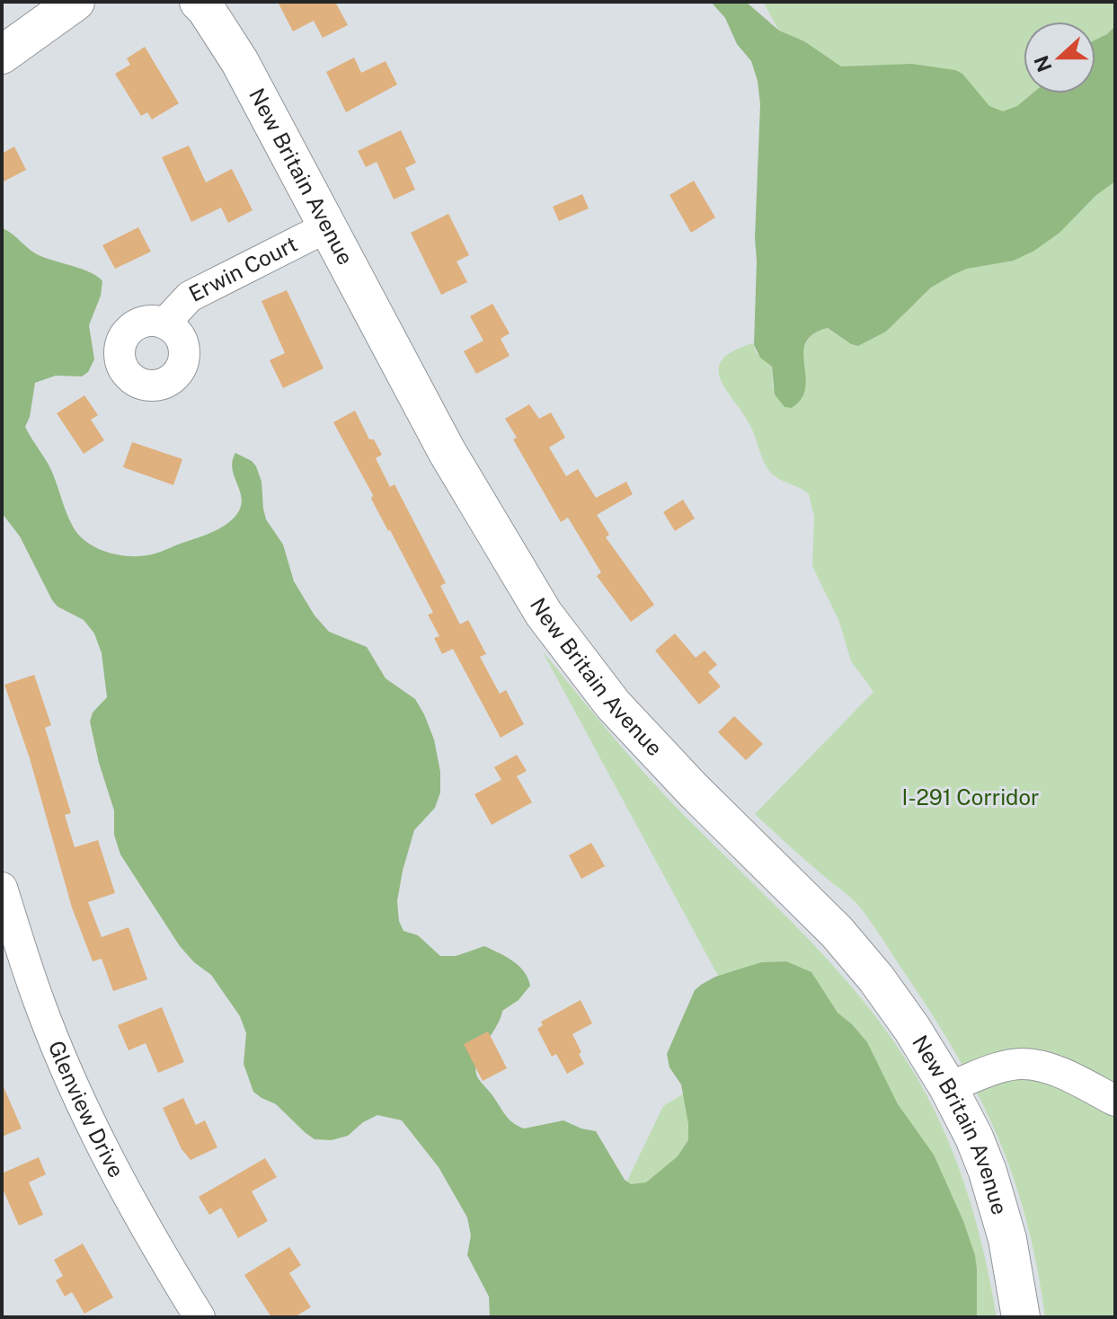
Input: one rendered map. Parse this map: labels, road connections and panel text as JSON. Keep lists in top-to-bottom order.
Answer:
{
  "streets": {
    "main road": ["New Britain Avenue"],
    "street": ["Erwin Court", "Glenview Drive"]
  },
  "crossings": [
    ["New Britain Avenue", "Erwin Court"]
  ],
  "parks": ["I-291 Corridor"],
  "north": "left"
}
